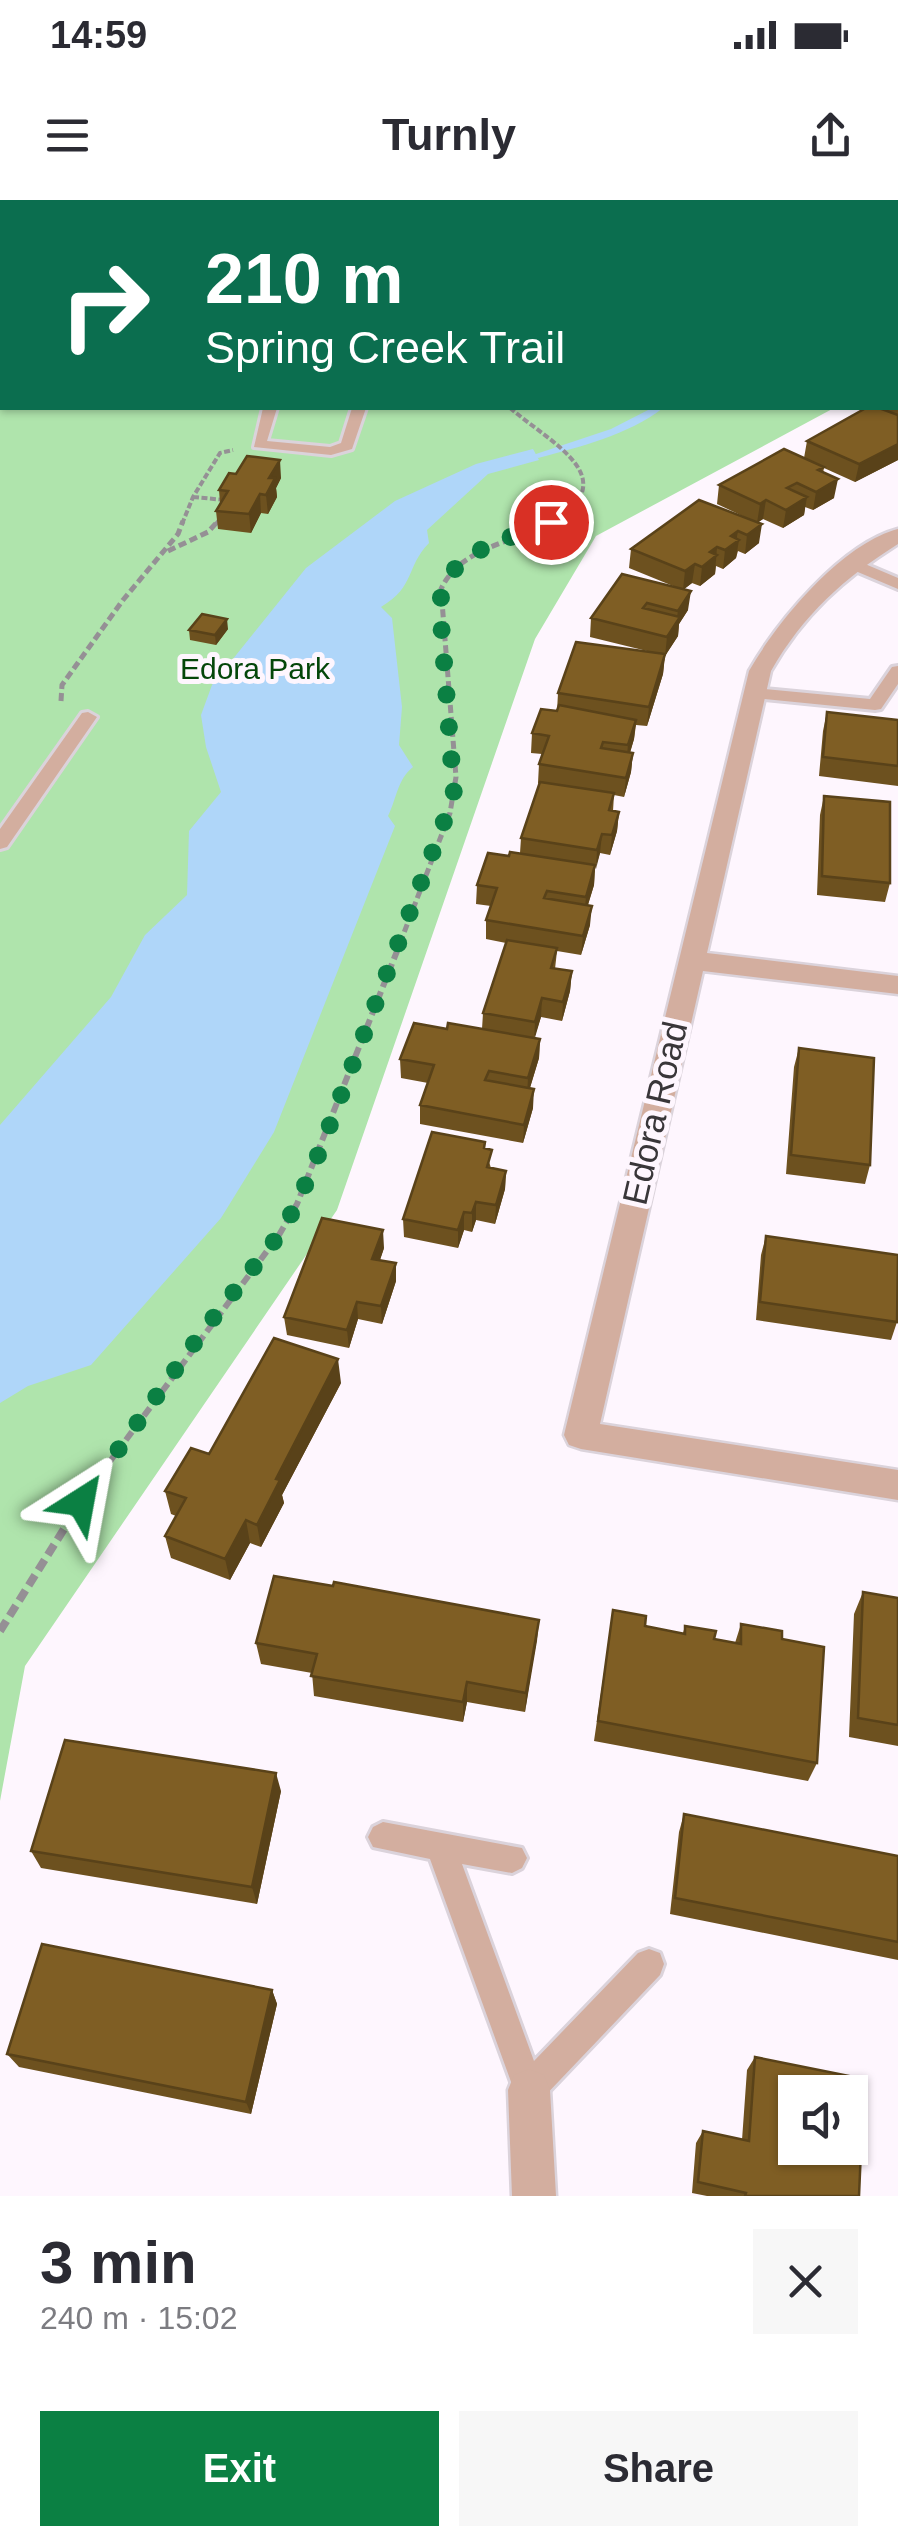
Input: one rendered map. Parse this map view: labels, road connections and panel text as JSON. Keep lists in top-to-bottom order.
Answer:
{
  "streets": {
    "street": ["Edora Road"]
  },
  "parks": ["Edora Park"],
  "page": {
    "status": "14:59",
    "header": "Turnly",
    "turn": ["210 m", "Spring Creek Trail"],
    "heading": ["3 min", "240 m · 15:02"],
    "buttons": ["Exit", "Share"]
  }
}
